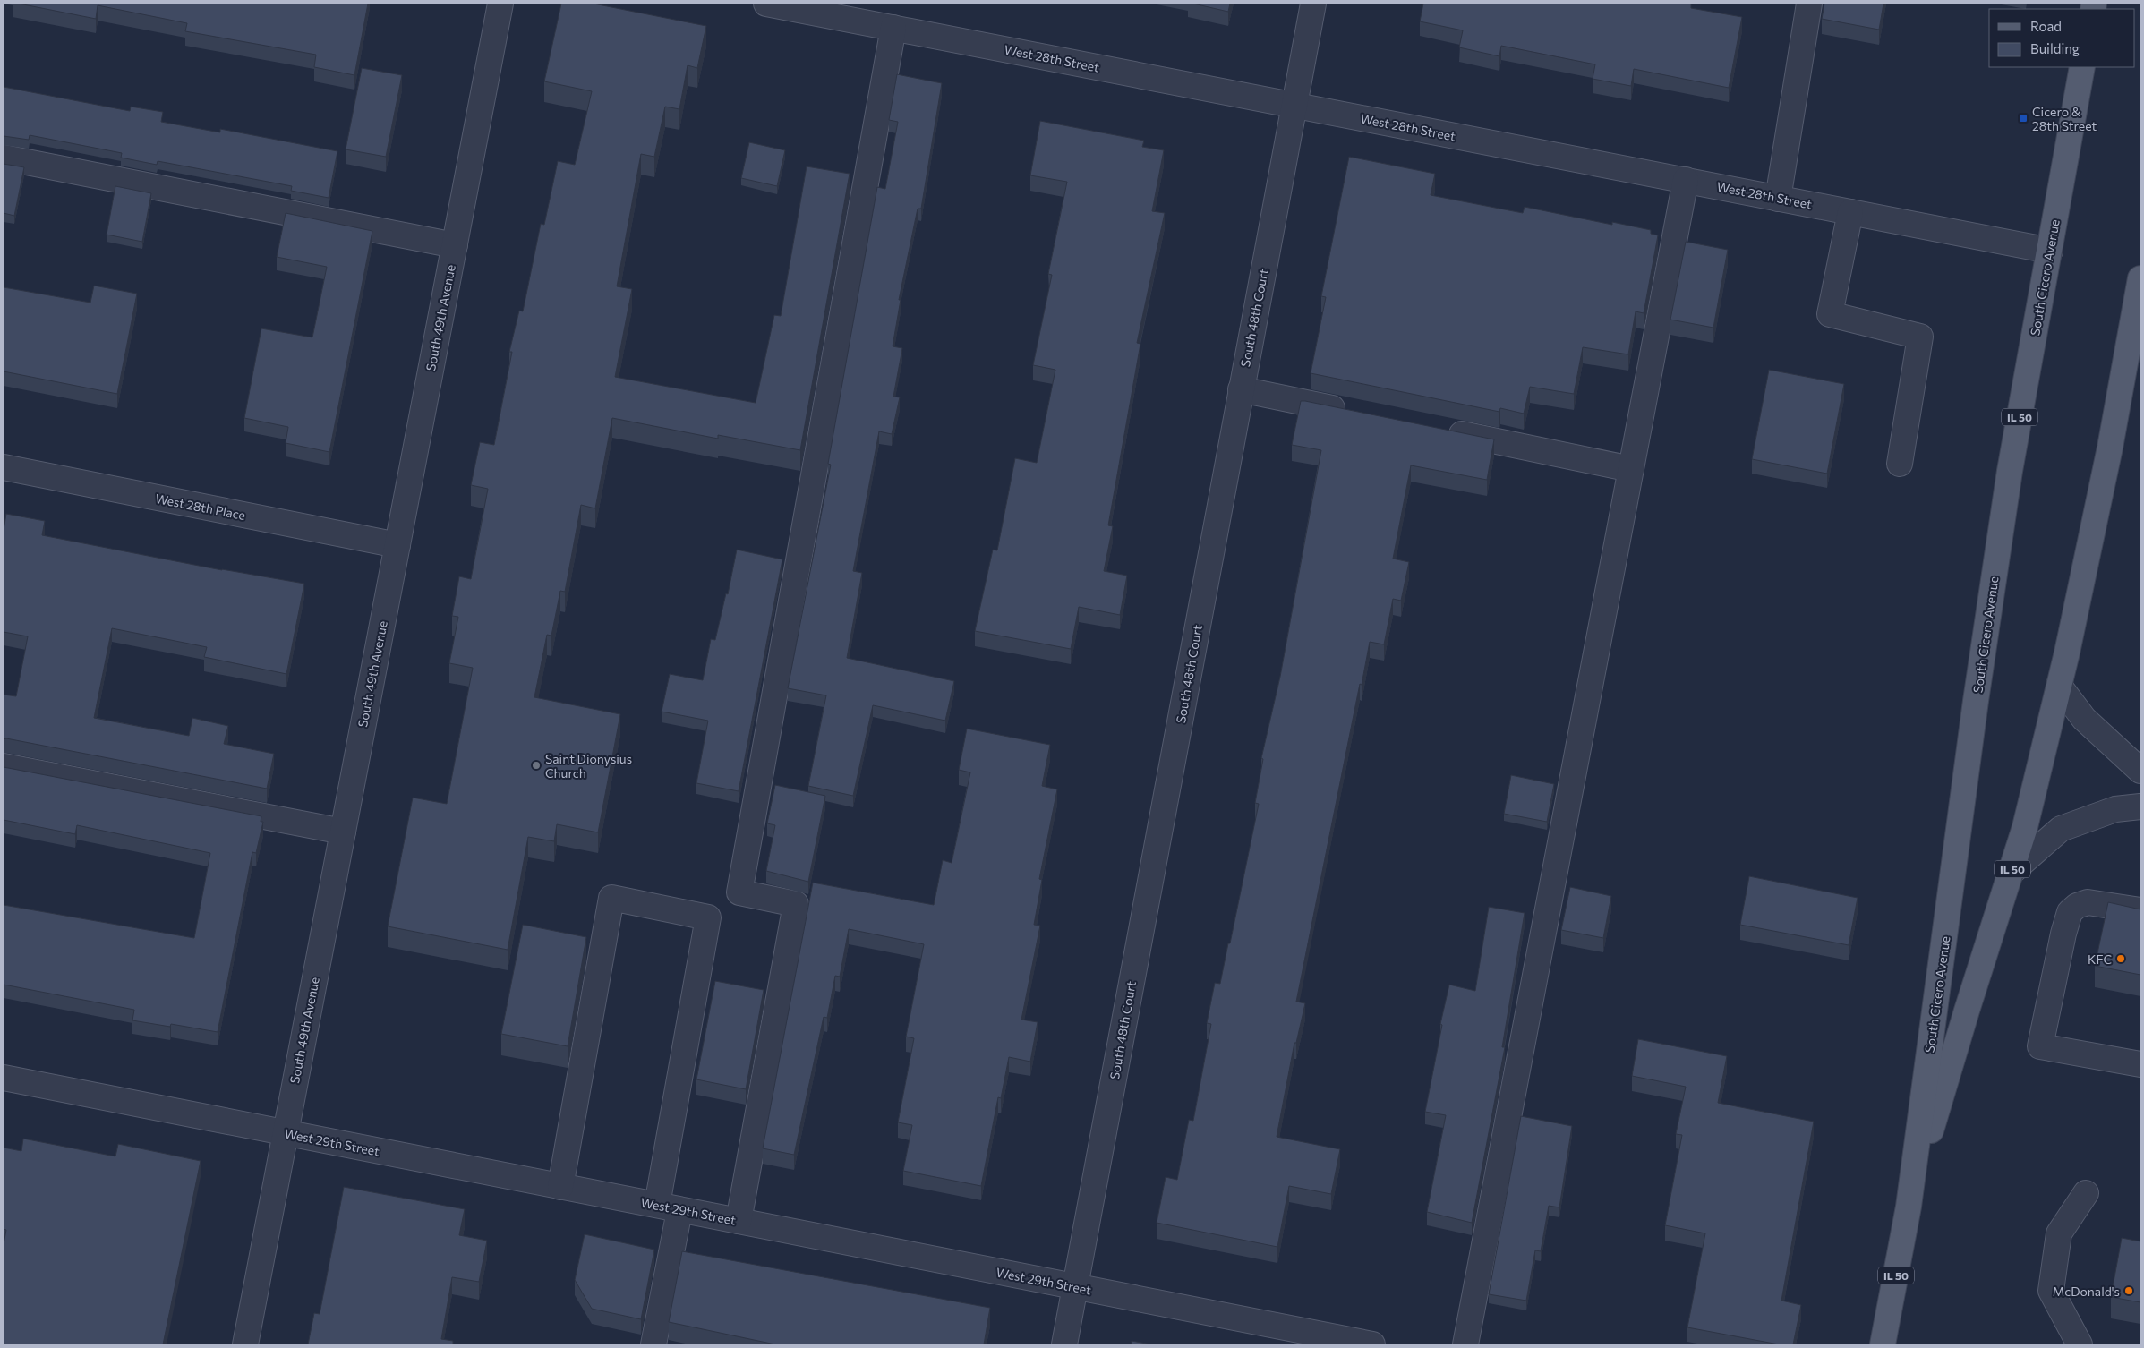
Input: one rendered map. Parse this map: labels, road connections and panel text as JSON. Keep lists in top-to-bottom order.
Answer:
{
  "streets": {
    "main road": ["South Cicero Avenue", "IL 50"],
    "street": [
      "West 28th Street",
      "South 49th Avenue",
      "South 48th Court",
      "West 28th Place",
      "West 29th Street"
    ]
  },
  "crossings": [
    ["West 28th Street", "South Cicero Avenue"],
    ["West 28th Street", "South 48th Court"],
    ["South 49th Avenue", "West 28th Place"],
    ["South 49th Avenue", "West 29th Street"],
    ["South 48th Court", "West 29th Street"]
  ],
  "places": {
    "transit": ["Cicero & 28th Street"],
    "other": ["Saint Dionysius Church", "KFC", "McDonald's"]
  },
  "legend": ["Road", "Building"]
}
